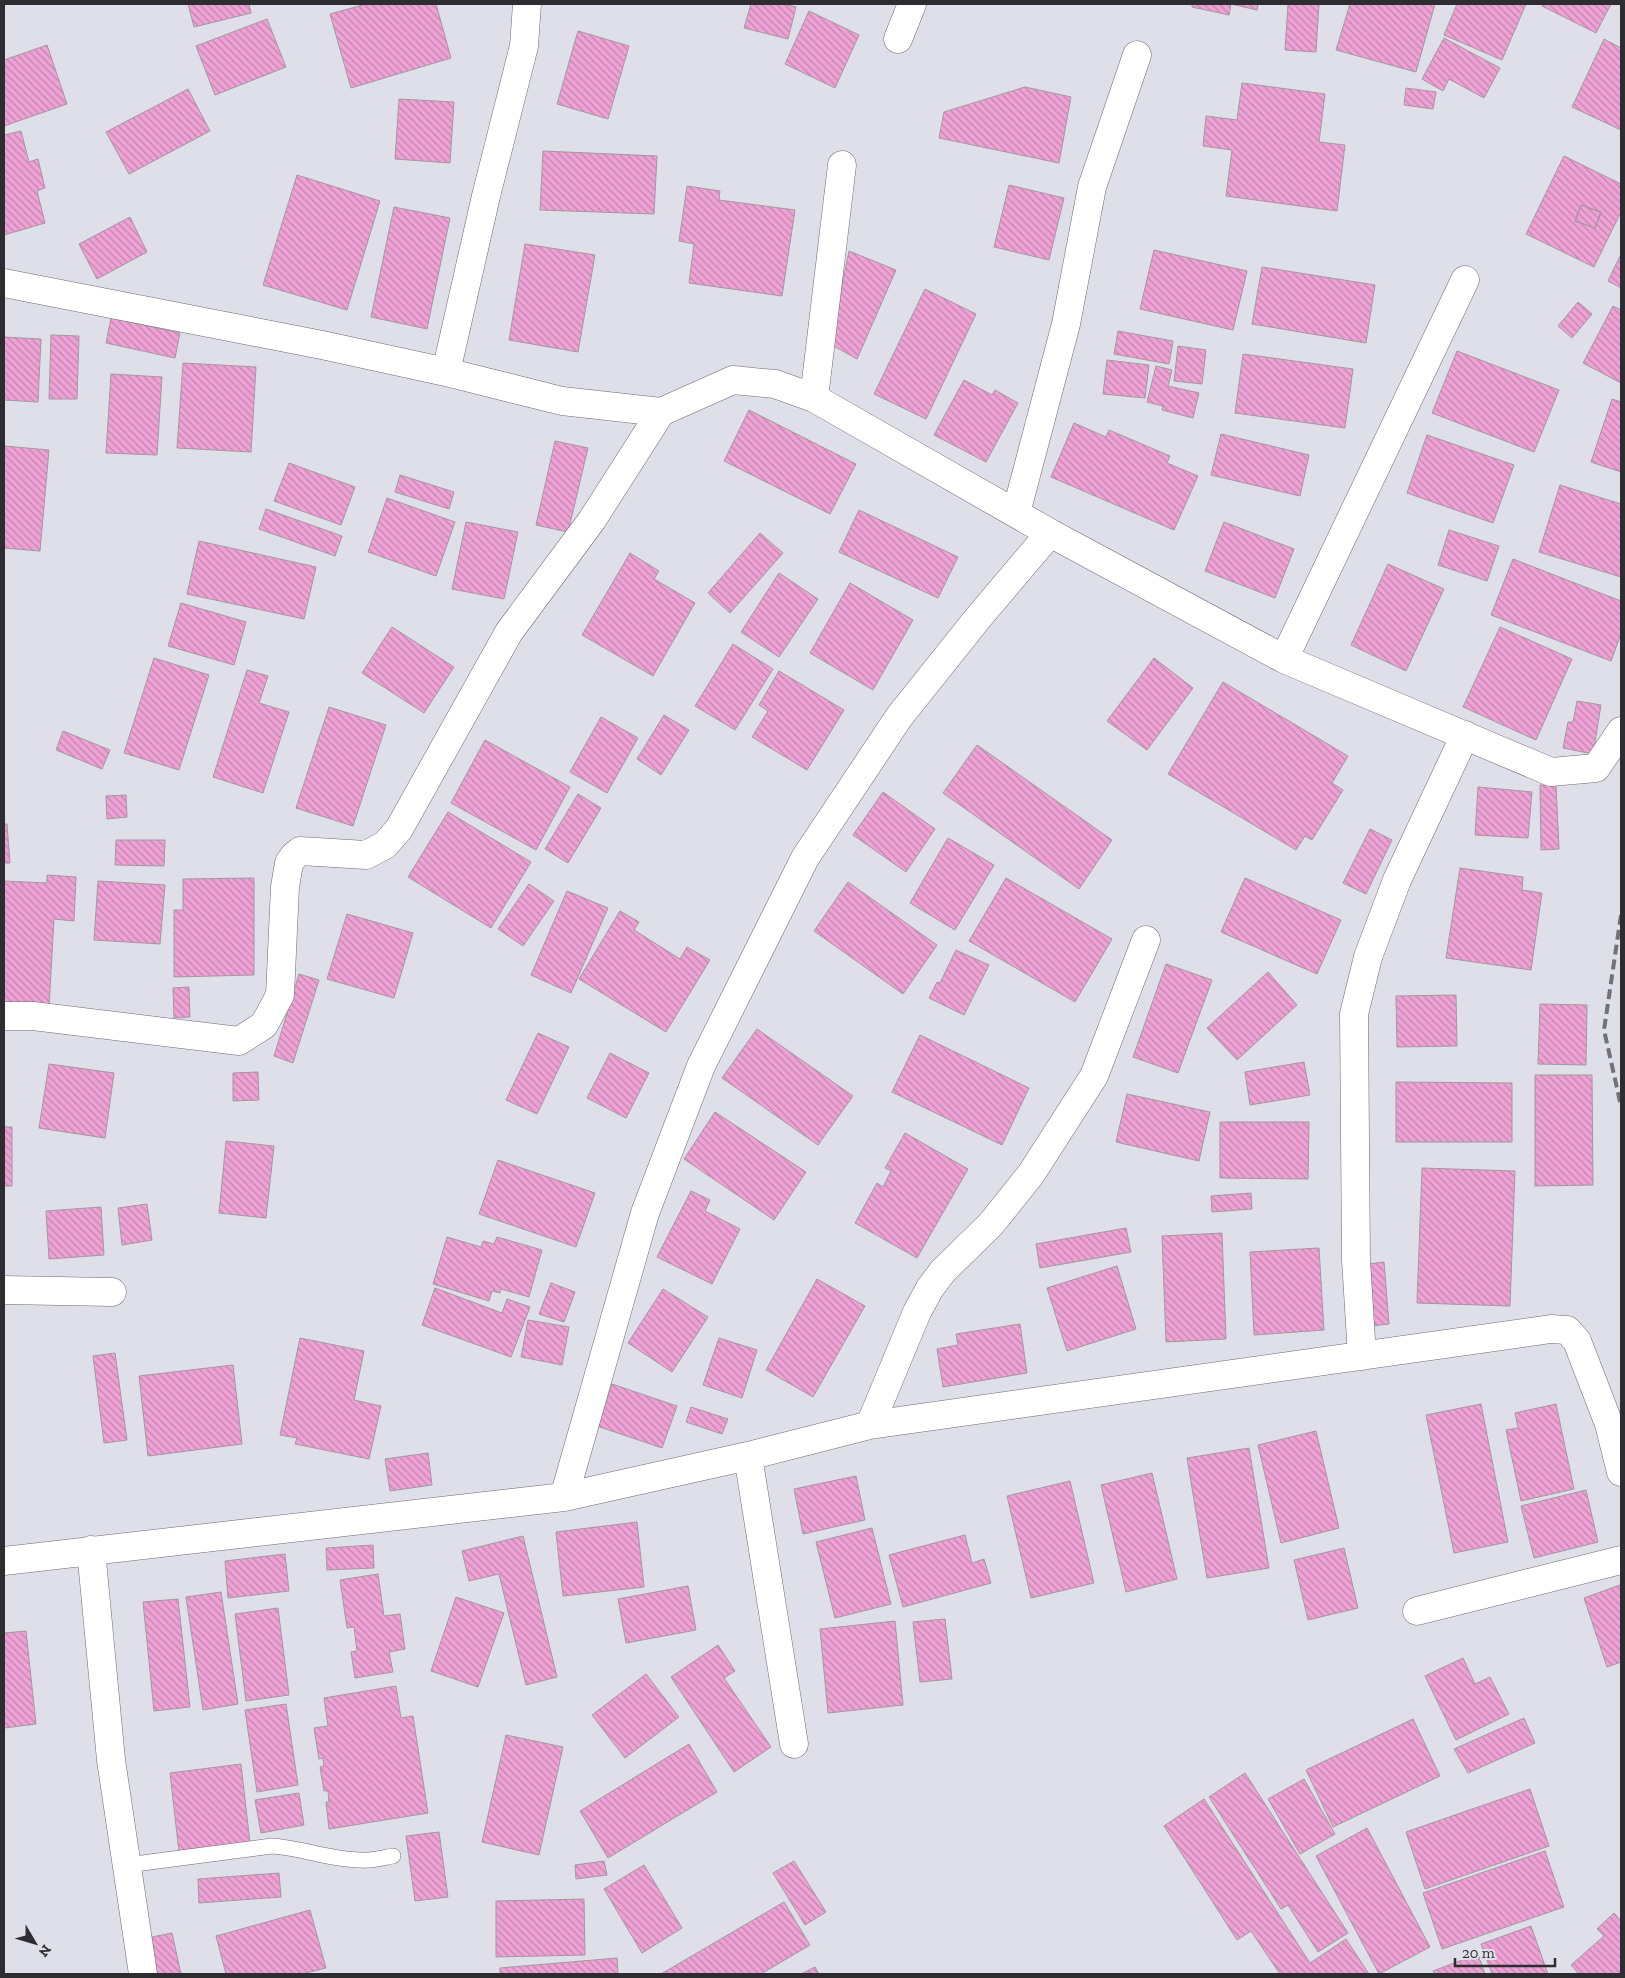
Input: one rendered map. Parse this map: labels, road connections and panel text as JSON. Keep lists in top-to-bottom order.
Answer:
{
  "scale_bar": "20 m",
  "north": "bottom right"
}
